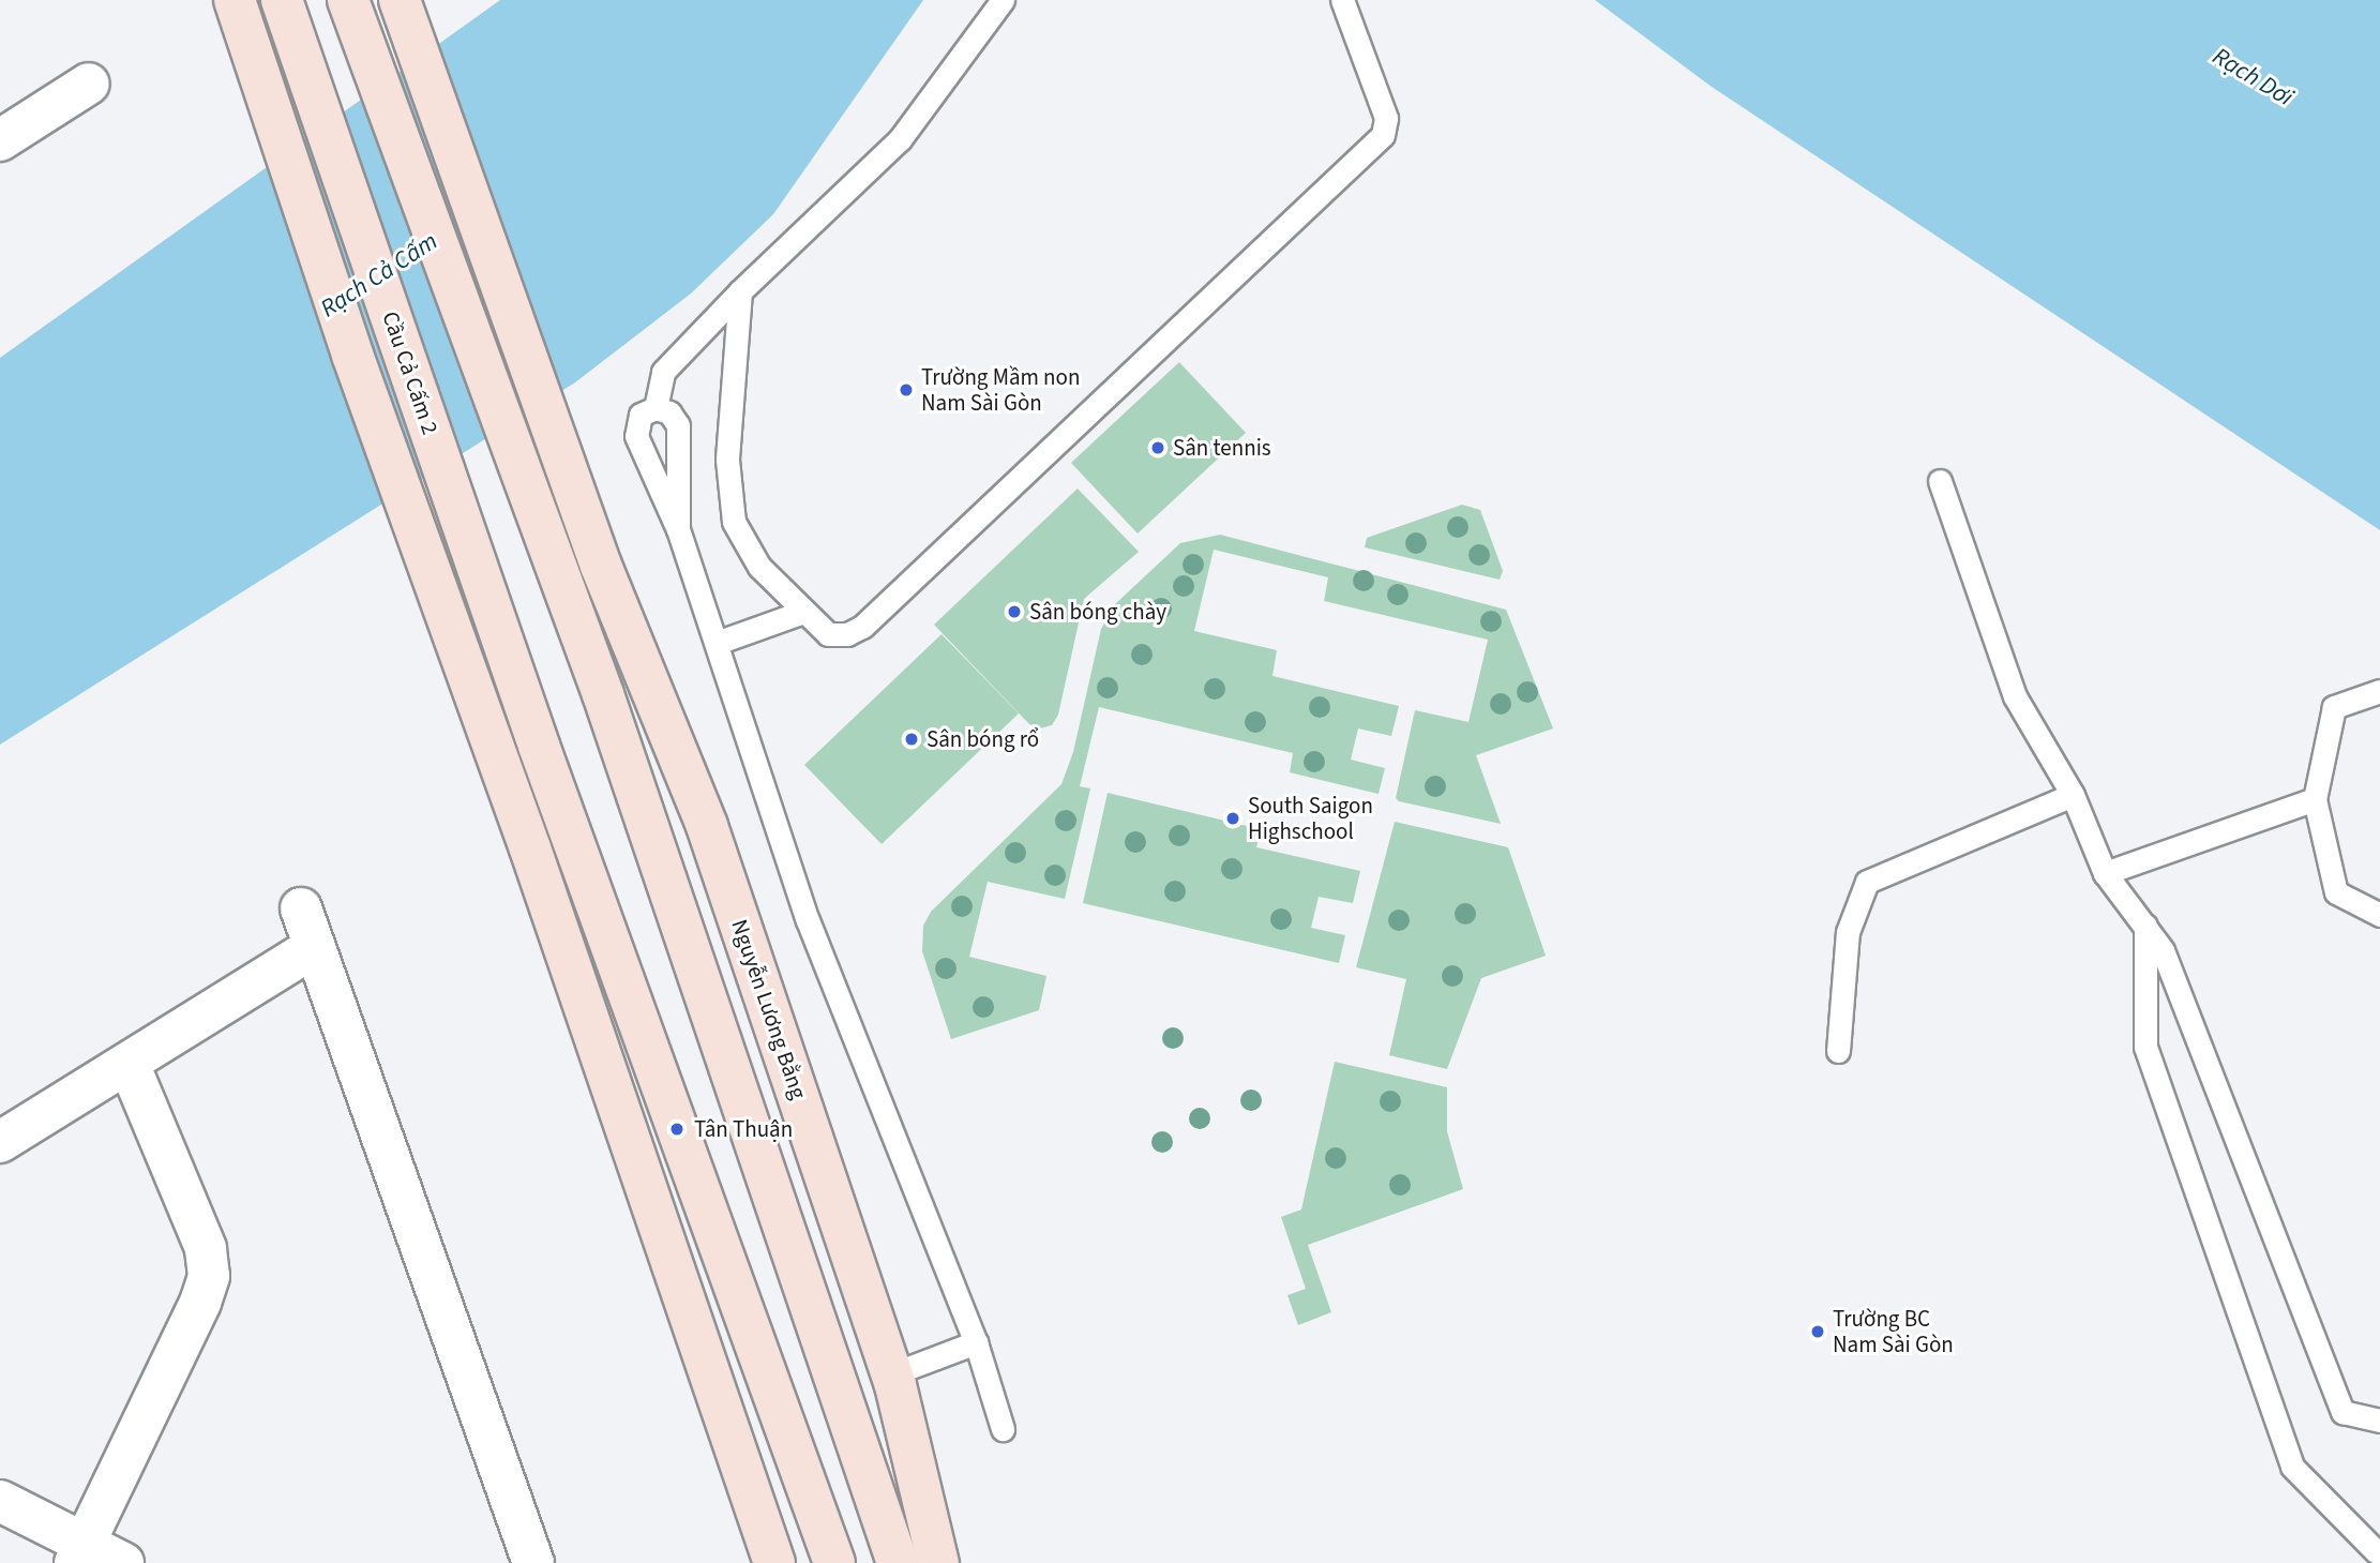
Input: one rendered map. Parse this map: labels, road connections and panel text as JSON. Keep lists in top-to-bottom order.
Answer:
{
  "streets": {
    "main road": ["Cầu Cả Cấm 2", "Nguyễn Lương Bằng"]
  },
  "water": ["Rạch Dơi", "Rạch Cả Cấm"],
  "places": [
    "Trường Mầm non Nam Sài Gòn",
    "Sân tennis",
    "Sân bóng chày",
    "Sân bóng rổ",
    "South Saigon Highschool",
    "Tân Thuận",
    "Trường BC Nam Sài Gòn"
  ]
}
